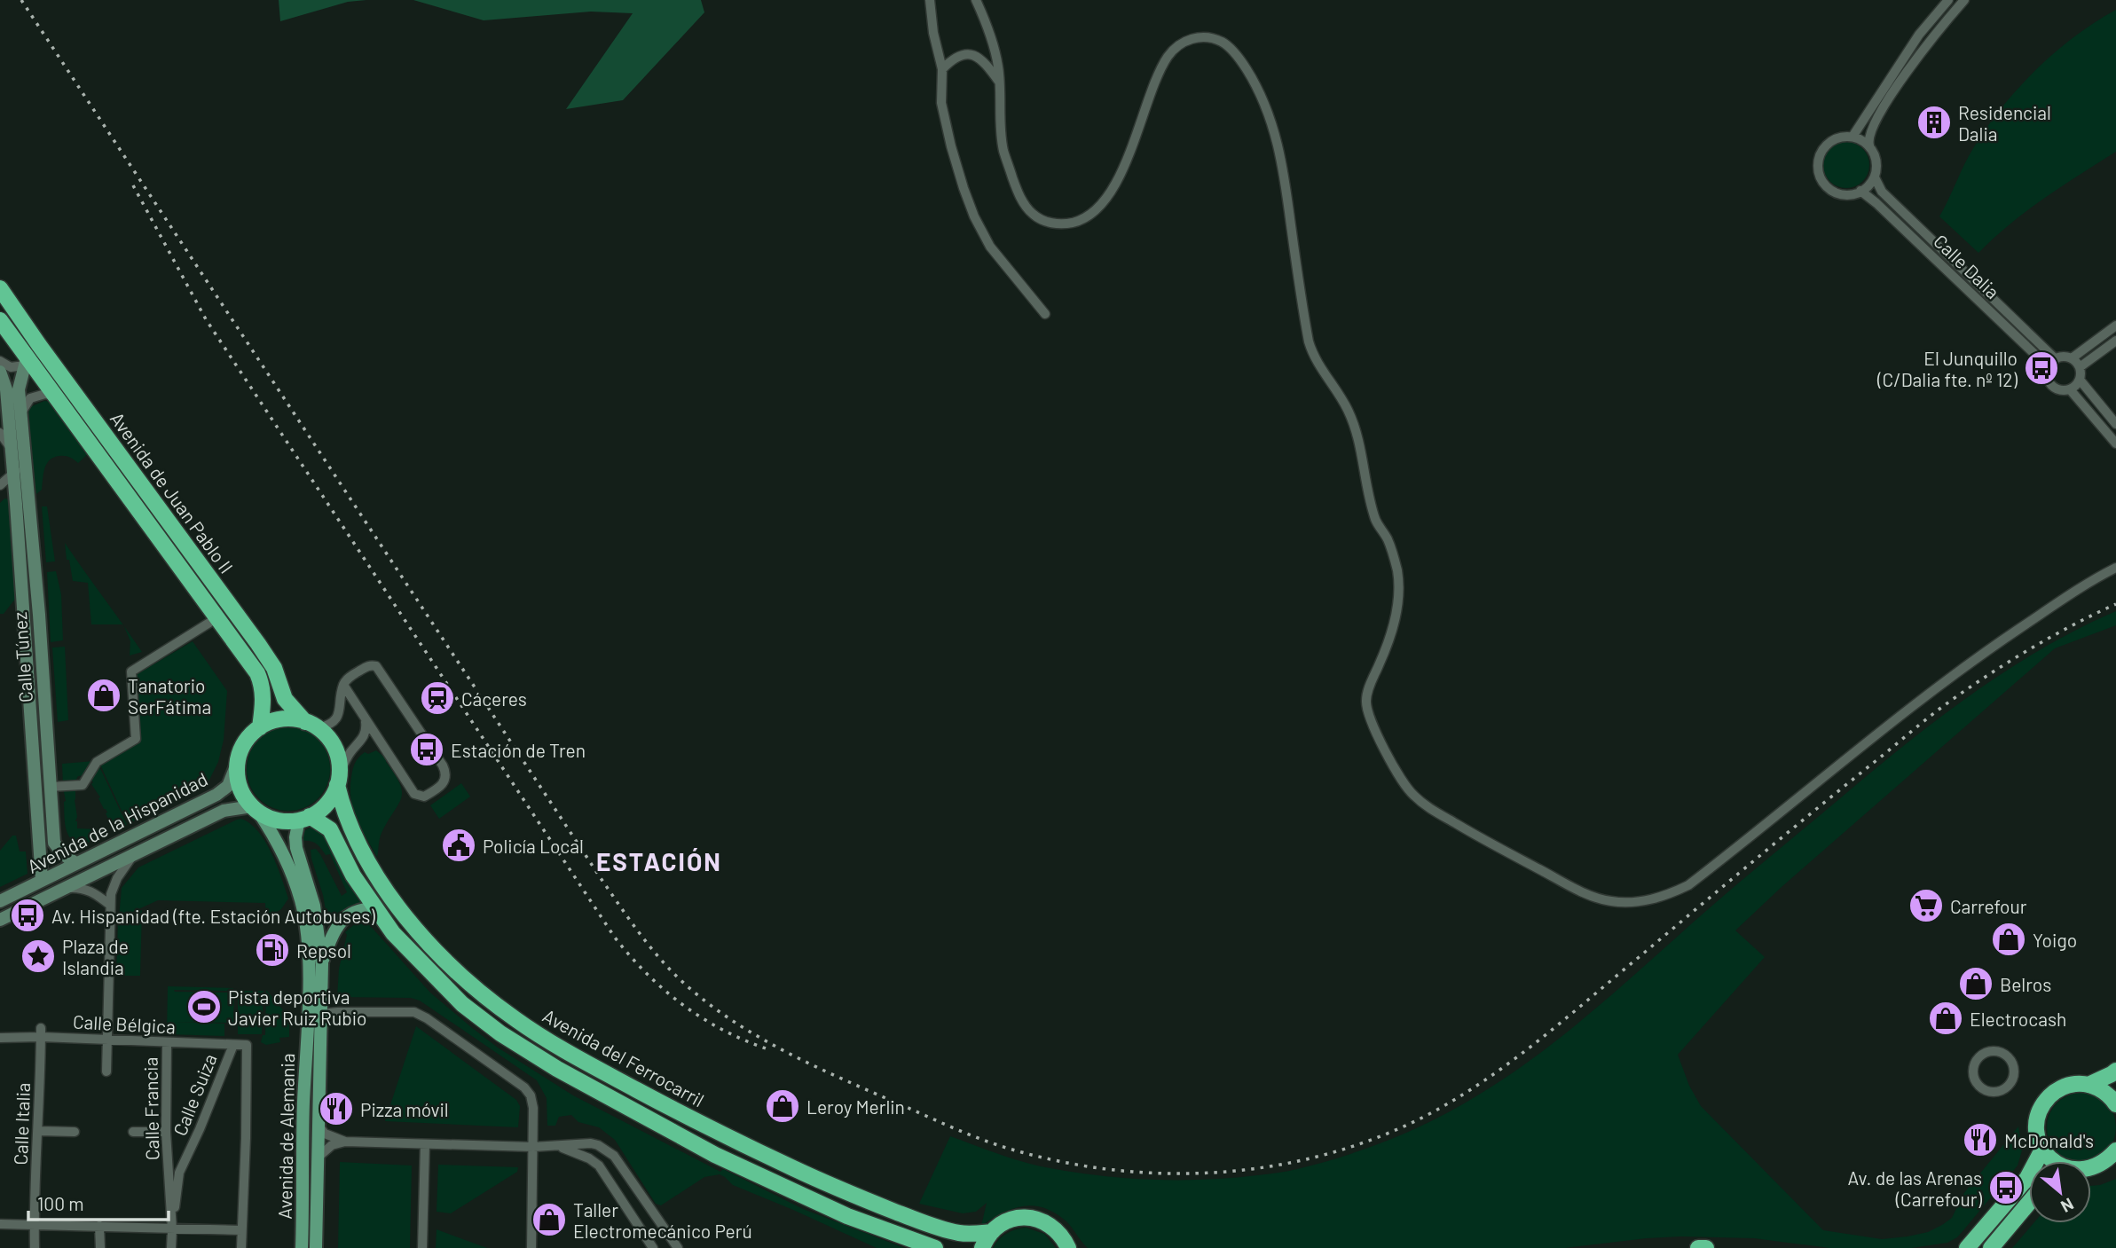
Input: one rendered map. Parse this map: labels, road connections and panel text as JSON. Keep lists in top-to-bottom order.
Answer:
{
  "streets": {
    "highway": ["Avenida de Juan Pablo II", "Avenida del Ferrocarril"],
    "main road": ["Calle Túnez", "Avenida de la Hispanidad", "Avenida de Alemania"],
    "street": [
      "Calle Dalia",
      "Calle Bélgica",
      "Calle Suiza",
      "Calle Francia",
      "Calle Italia"
    ]
  },
  "crossings": [
    ["Avenida de Juan Pablo II", "Calle Túnez"],
    ["Avenida de Juan Pablo II", "Avenida de la Hispanidad"],
    ["Avenida de Juan Pablo II", "Avenida del Ferrocarril"],
    ["Avenida de Juan Pablo II", "Avenida de Alemania"],
    ["Calle Túnez", "Avenida de la Hispanidad"],
    ["Avenida de la Hispanidad", "Avenida del Ferrocarril"],
    ["Avenida de la Hispanidad", "Avenida de Alemania"],
    ["Calle Bélgica", "Calle Suiza"],
    ["Calle Bélgica", "Calle Francia"],
    ["Calle Bélgica", "Calle Italia"],
    ["Avenida del Ferrocarril", "Avenida de Alemania"],
    ["Calle Suiza", "Calle Francia"]
  ],
  "districts": ["ESTACIÓN"],
  "places": {
    "building": ["Residencial Dalia"],
    "bus stop": [
      "El Junquillo (C/Dalia fte. nº 12)",
      "Estación de Tren",
      "Av. Hispanidad (fte. Estación Autobuses)",
      "Av. de las Arenas (Carrefour)"
    ],
    "shop": [
      "Tanatorio SerFátima",
      "Yoigo",
      "Belros",
      "Electrocash",
      "Leroy Merlin",
      "Taller Electromecánico Perú"
    ],
    "station": ["Cáceres"],
    "public building": ["Policía Local"],
    "supermarket": ["Carrefour"],
    "fuel station": ["Repsol"],
    "place": ["Plaza de Islandia"],
    "sports": ["Pista deportiva Javier Ruiz Rubio"],
    "restaurant": ["Pizza móvil", "McDonald's"]
  },
  "scale_bar": "100 m",
  "north": "bottom right"
}
